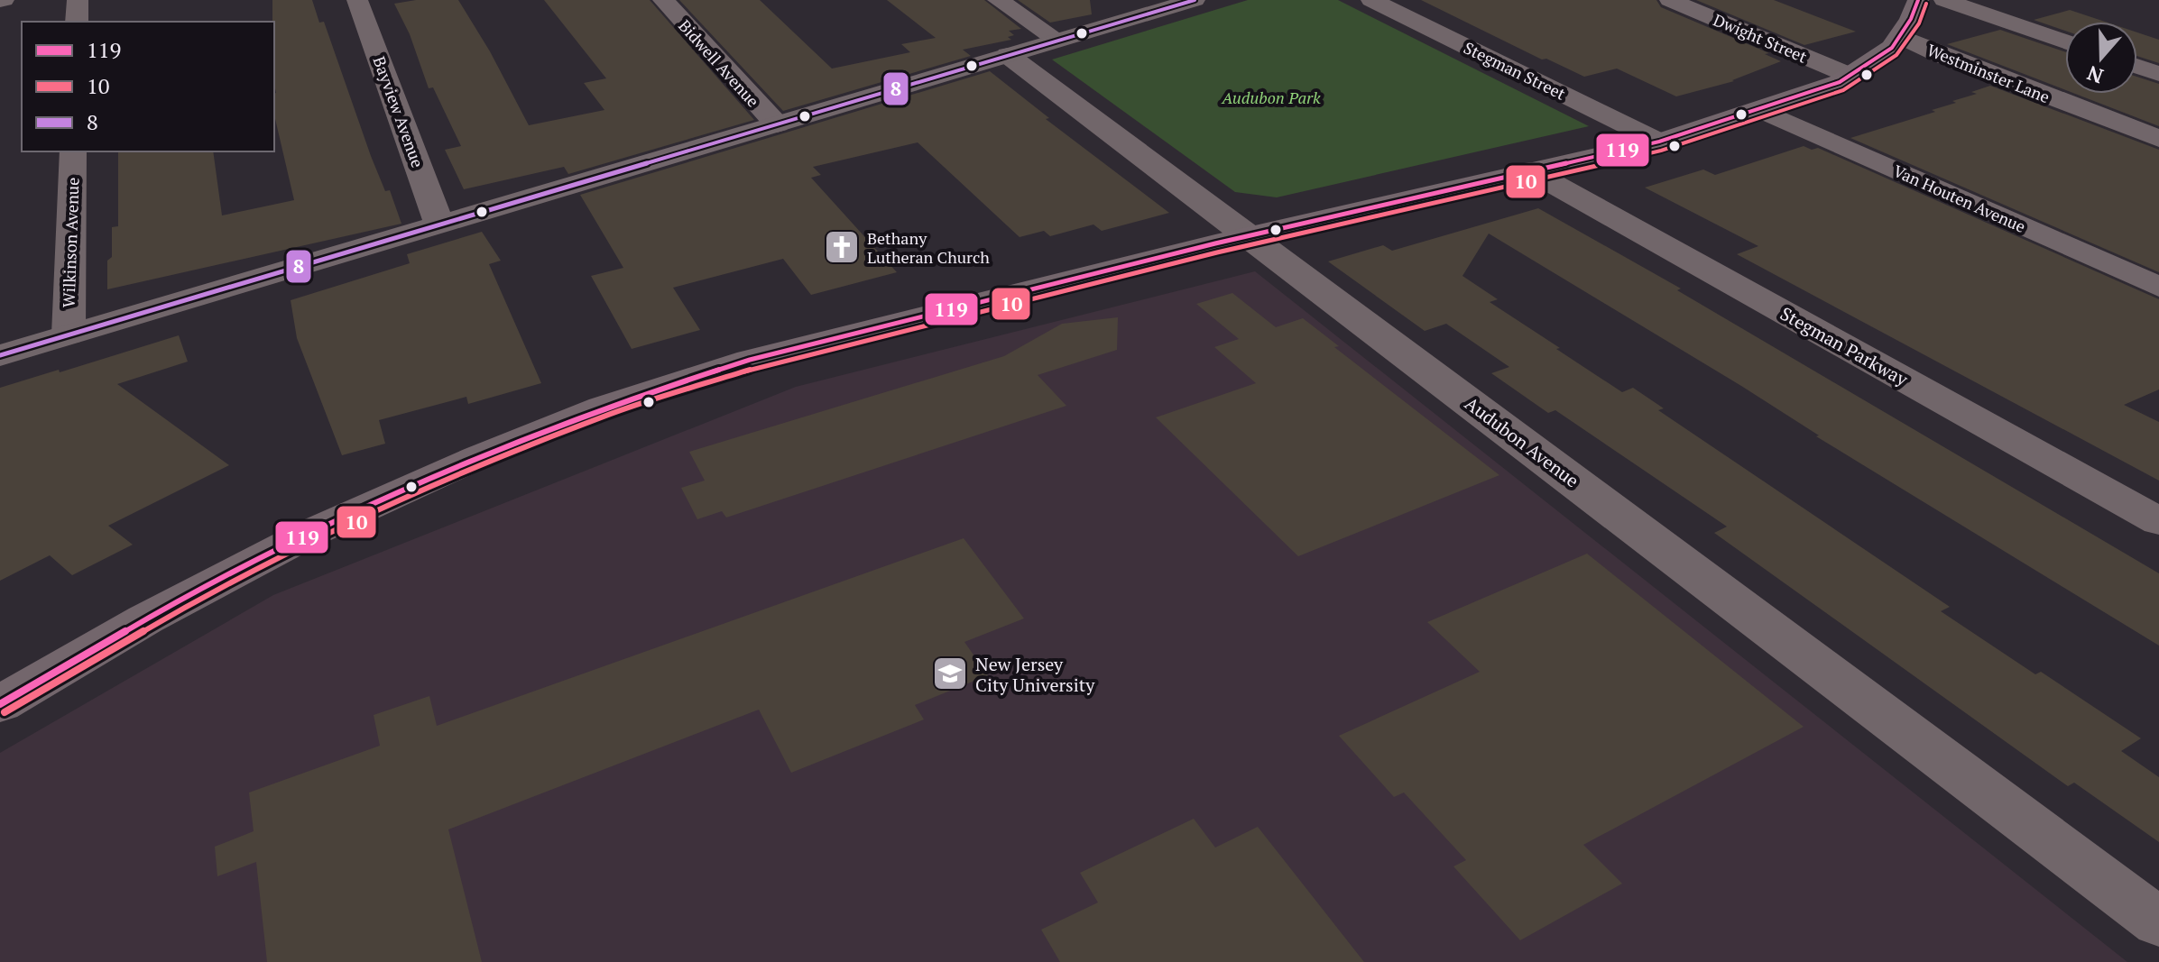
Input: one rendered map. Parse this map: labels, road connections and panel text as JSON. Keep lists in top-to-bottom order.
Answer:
{
  "streets": {
    "street": [
      "Dwight Street",
      "Bidwell Avenue",
      "Stegman Street",
      "Westminster Lane",
      "Bayview Avenue",
      "Van Houten Avenue",
      "Wilkinson Avenue",
      "Stegman Parkway",
      "Audubon Avenue"
    ]
  },
  "parks": ["Audubon Park"],
  "places": {
    "church": ["Bethany Lutheran Church"],
    "school or university": ["New Jersey City University"]
  },
  "lines": ["transit line 119", "transit line 8", "transit line 10"],
  "legend": ["119", "10", "8"],
  "north": "bottom"
}
